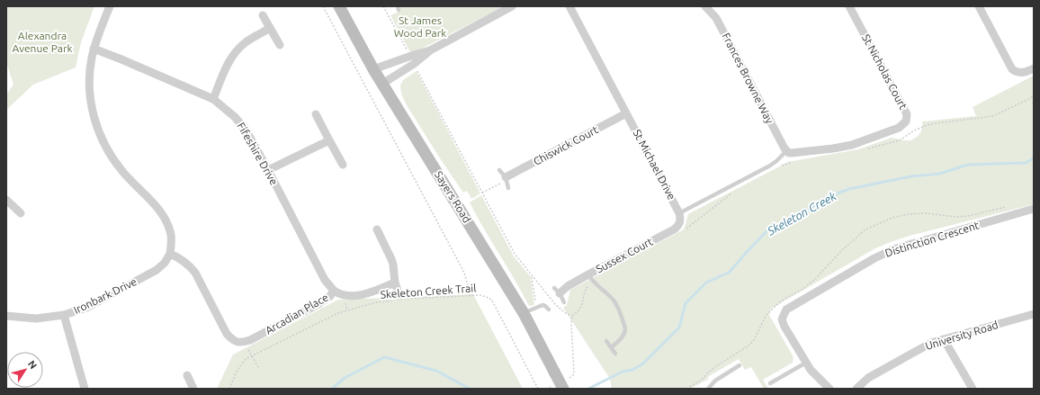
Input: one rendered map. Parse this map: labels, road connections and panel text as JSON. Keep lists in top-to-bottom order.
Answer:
{
  "streets": {
    "main road": ["Sayers Road"],
    "street": [
      "St Nicholas Court",
      "Frances Browne Way",
      "Chiswick Court",
      "Fifeshire Drive",
      "St Michael Drive",
      "Distinction Crescent",
      "Sussex Court",
      "Ironbark Drive",
      "Arcadian Place",
      "University Road"
    ],
    "path": ["Skeleton Creek Trail"]
  },
  "crossings": [
    ["St Nicholas Court", "Frances Browne Way"],
    ["Chiswick Court", "St Michael Drive"],
    ["Fifeshire Drive", "Arcadian Place"],
    ["St Michael Drive", "Sussex Court"]
  ],
  "water": ["Skeleton Creek"],
  "parks": ["St James Wood Park", "Alexandra Avenue Park"],
  "north": "top right"
}
